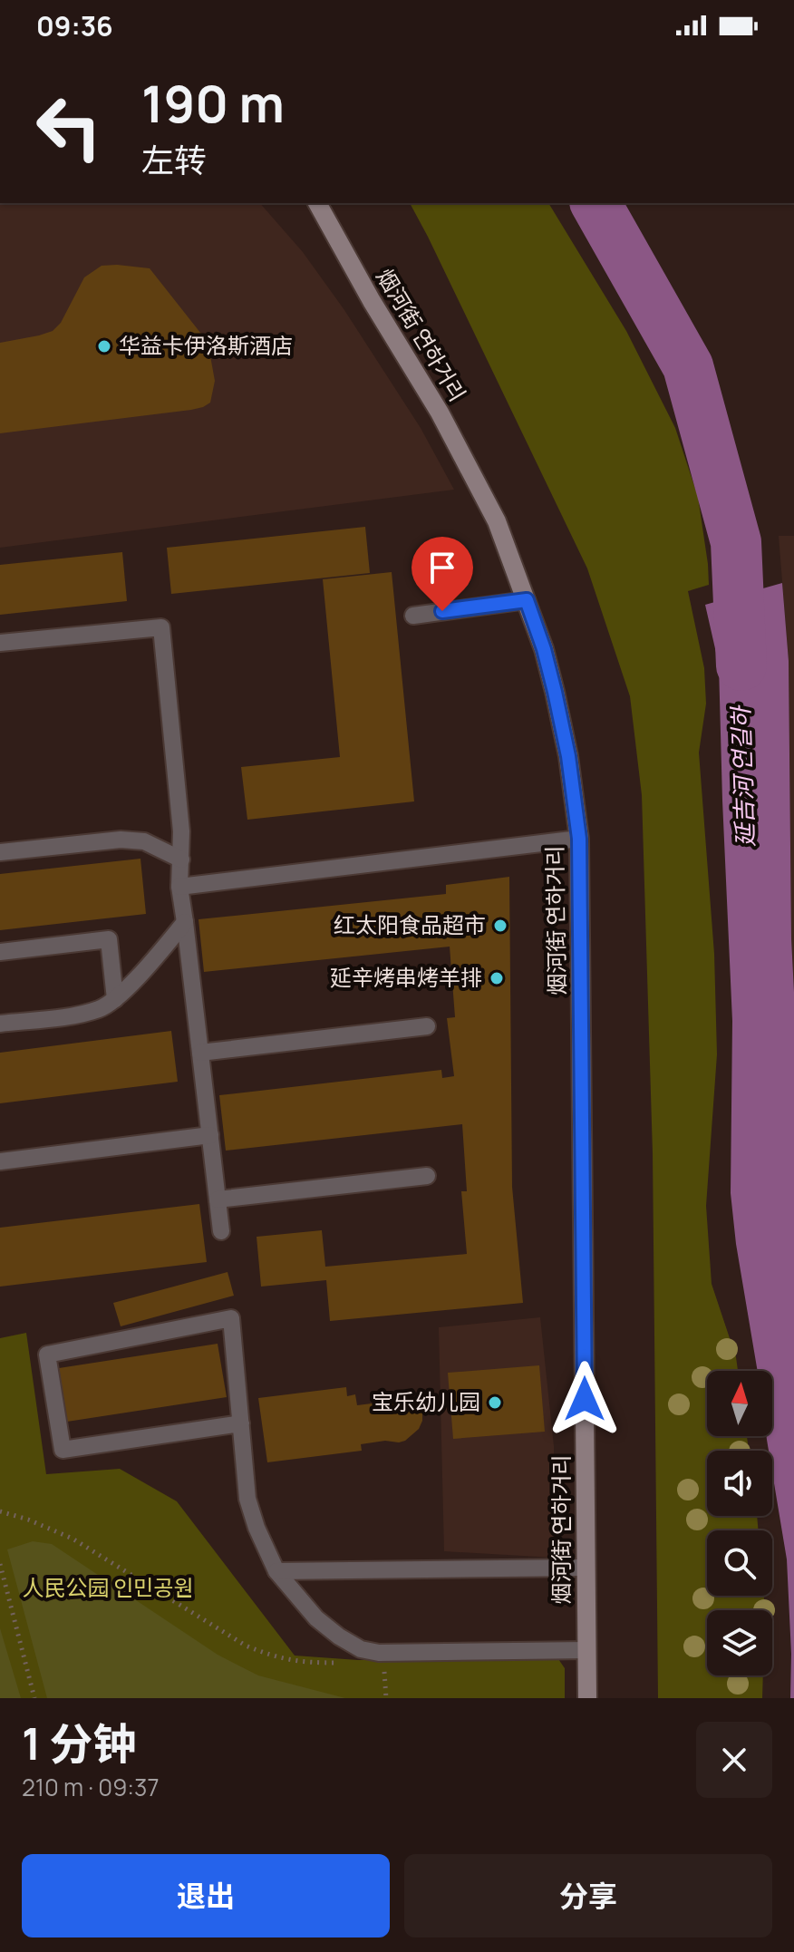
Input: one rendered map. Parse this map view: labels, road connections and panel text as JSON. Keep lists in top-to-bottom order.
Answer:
{
  "streets": {
    "street": ["烟河街 연하거리"]
  },
  "water": ["延吉河 연길하"],
  "parks": ["人民公园 인민공원"],
  "places": [
    "华益卡伊洛斯酒店",
    "红太阳食品超市",
    "延辛烤串烤羊排",
    "宝乐幼儿园"
  ],
  "north": "top",
  "page": {
    "status": "09:36",
    "turn": ["190 m", "左转"],
    "heading": ["1 分钟", "210 m · 09:37"],
    "buttons": ["退出", "分享"]
  }
}
